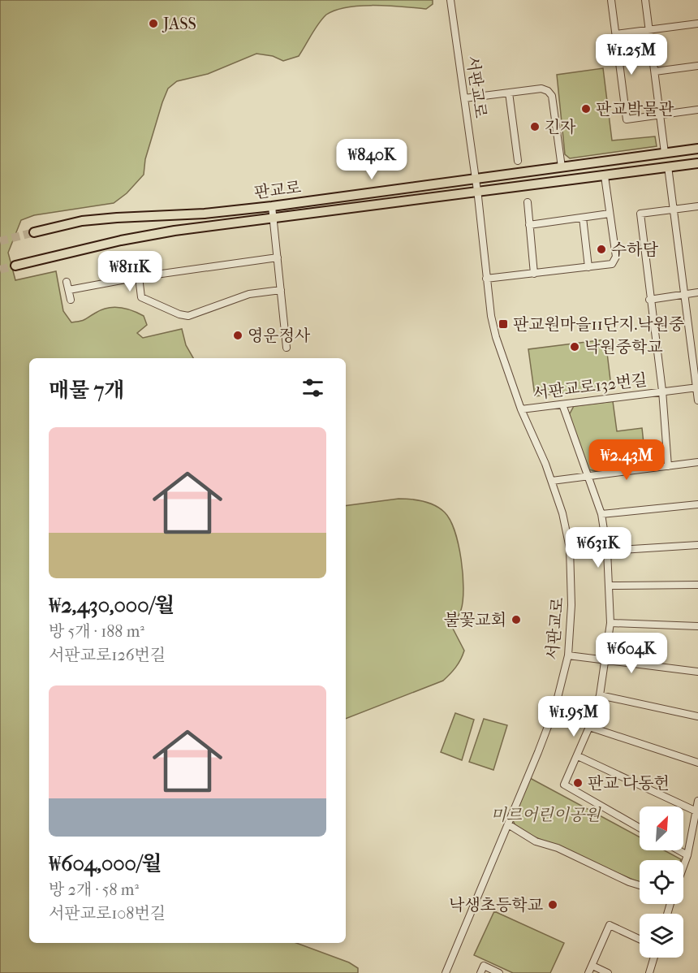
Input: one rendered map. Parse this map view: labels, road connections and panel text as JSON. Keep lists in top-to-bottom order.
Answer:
{
  "streets": {
    "main road": ["판교로"],
    "street": ["서판교로", "서판교로132번길"]
  },
  "crossings": [
    ["서판교로", "판교로"],
    ["서판교로", "서판교로132번길"]
  ],
  "parks": ["미르어린이공원"],
  "places": {
    "other": [
      "JASS",
      "판교박물관",
      "긴자",
      "수하담",
      "영운정사",
      "낙원중학교",
      "불꽃교회",
      "판교 다동헌",
      "낙생초등학교"
    ],
    "transit": ["판교원마을11단지.낙원중"]
  },
  "north": "top right",
  "page": {
    "price": [
      "₩1.25M",
      "₩840K",
      "₩811K",
      "₩2.43M",
      "₩631K",
      "₩604K",
      "₩1.95M"
    ],
    "heading": "매물 7개",
    "list": [
      {
        "name": "₩2,430,000/월",
        "note": "방 5개 · 188 m² · 서판교로126번길"
      },
      {
        "name": "₩604,000/월",
        "note": "방 2개 · 58 m² · 서판교로108번길"
      }
    ]
  }
}
